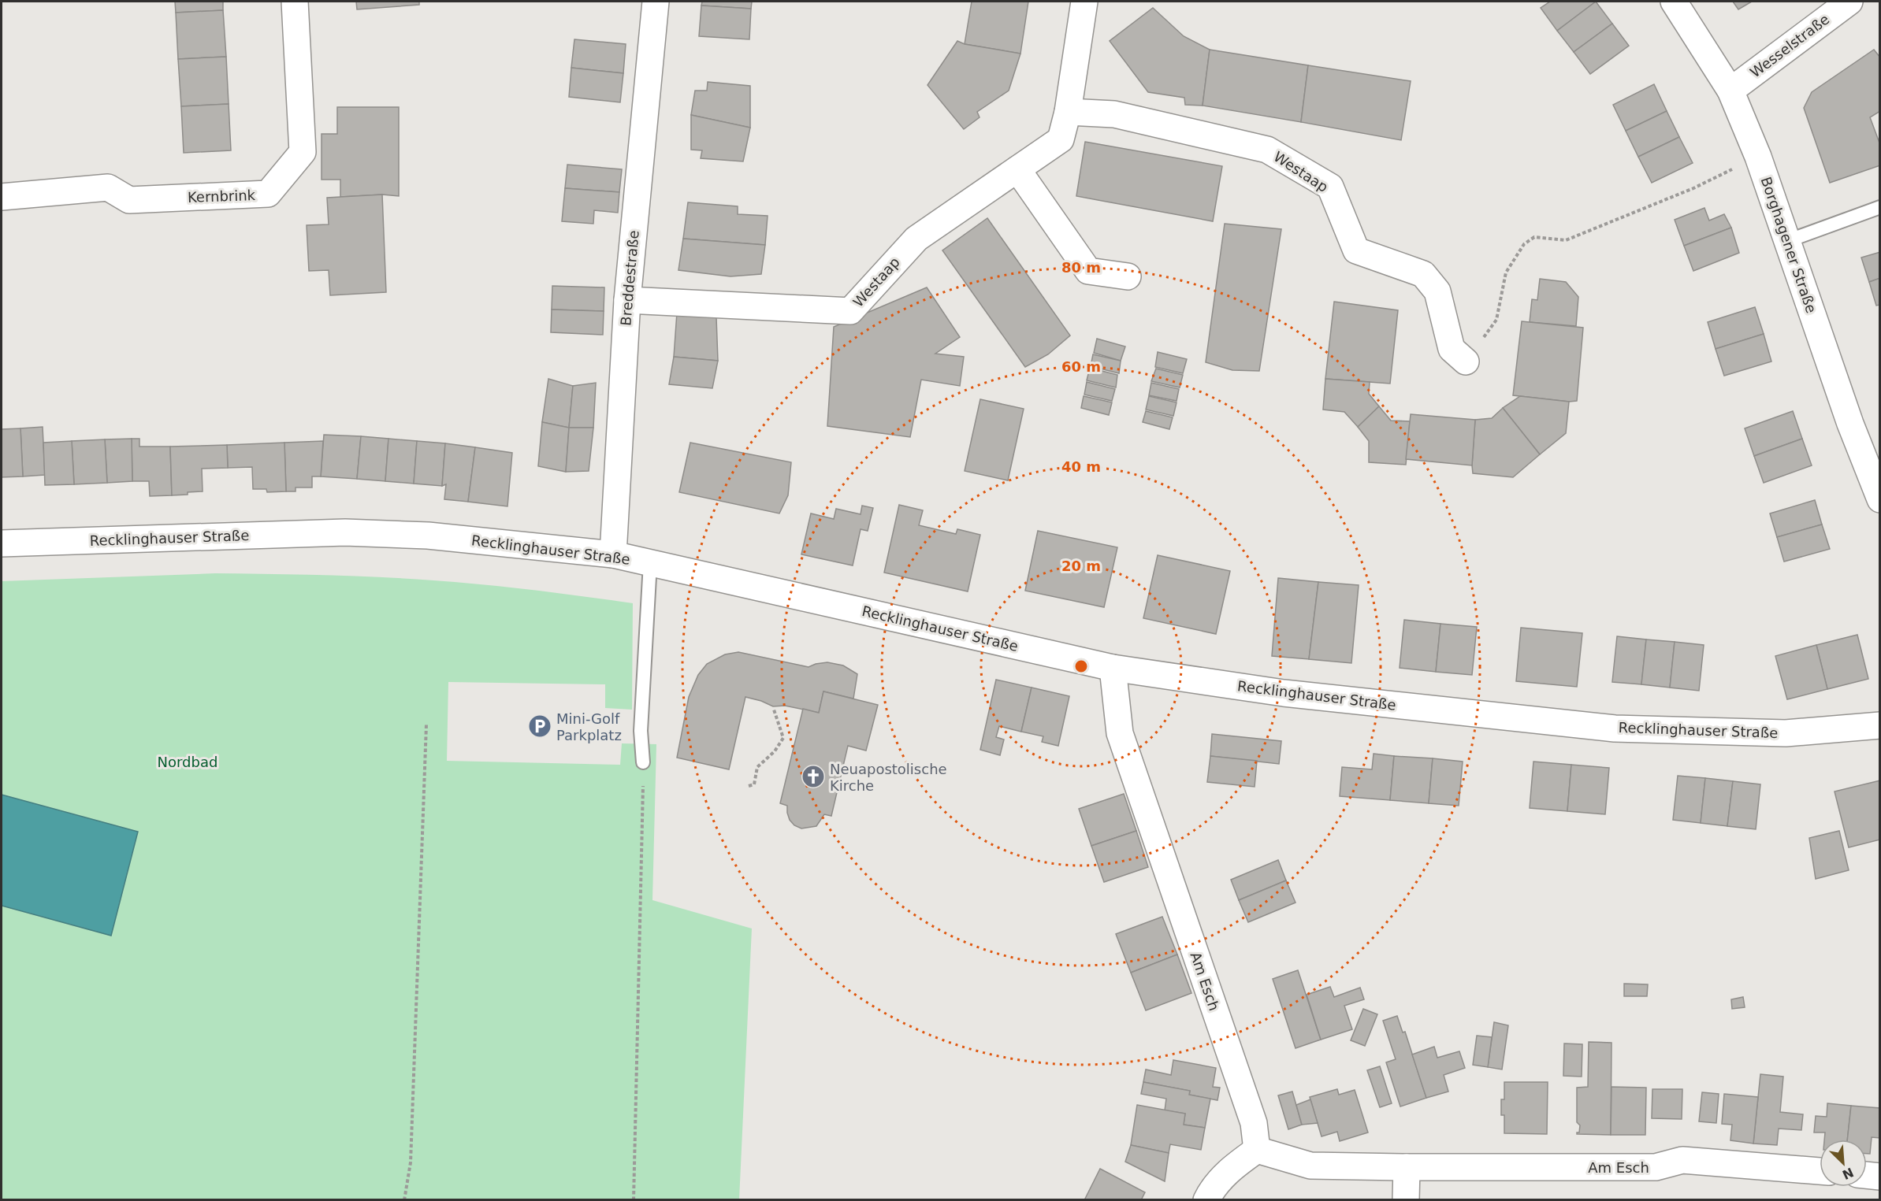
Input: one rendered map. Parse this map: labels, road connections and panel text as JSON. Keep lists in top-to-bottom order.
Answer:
{
  "streets": {
    "street": [
      "Wesselstraße",
      "Westaap",
      "Kernbrink",
      "Borghagener Straße",
      "Breddestraße",
      "Recklinghauser Straße",
      "Am Esch"
    ]
  },
  "crossings": [
    ["Wesselstraße", "Borghagener Straße"],
    ["Westaap", "Breddestraße"],
    ["Breddestraße", "Recklinghauser Straße"],
    ["Recklinghauser Straße", "Am Esch"]
  ],
  "parks": ["Nordbad"],
  "places": {
    "parking": ["Mini-Golf Parkplatz"],
    "church": ["Neuapostolische Kirche"]
  },
  "north": "bottom right",
  "rings": [
    "80 m",
    "60 m",
    "40 m",
    "20 m"
  ]
}
